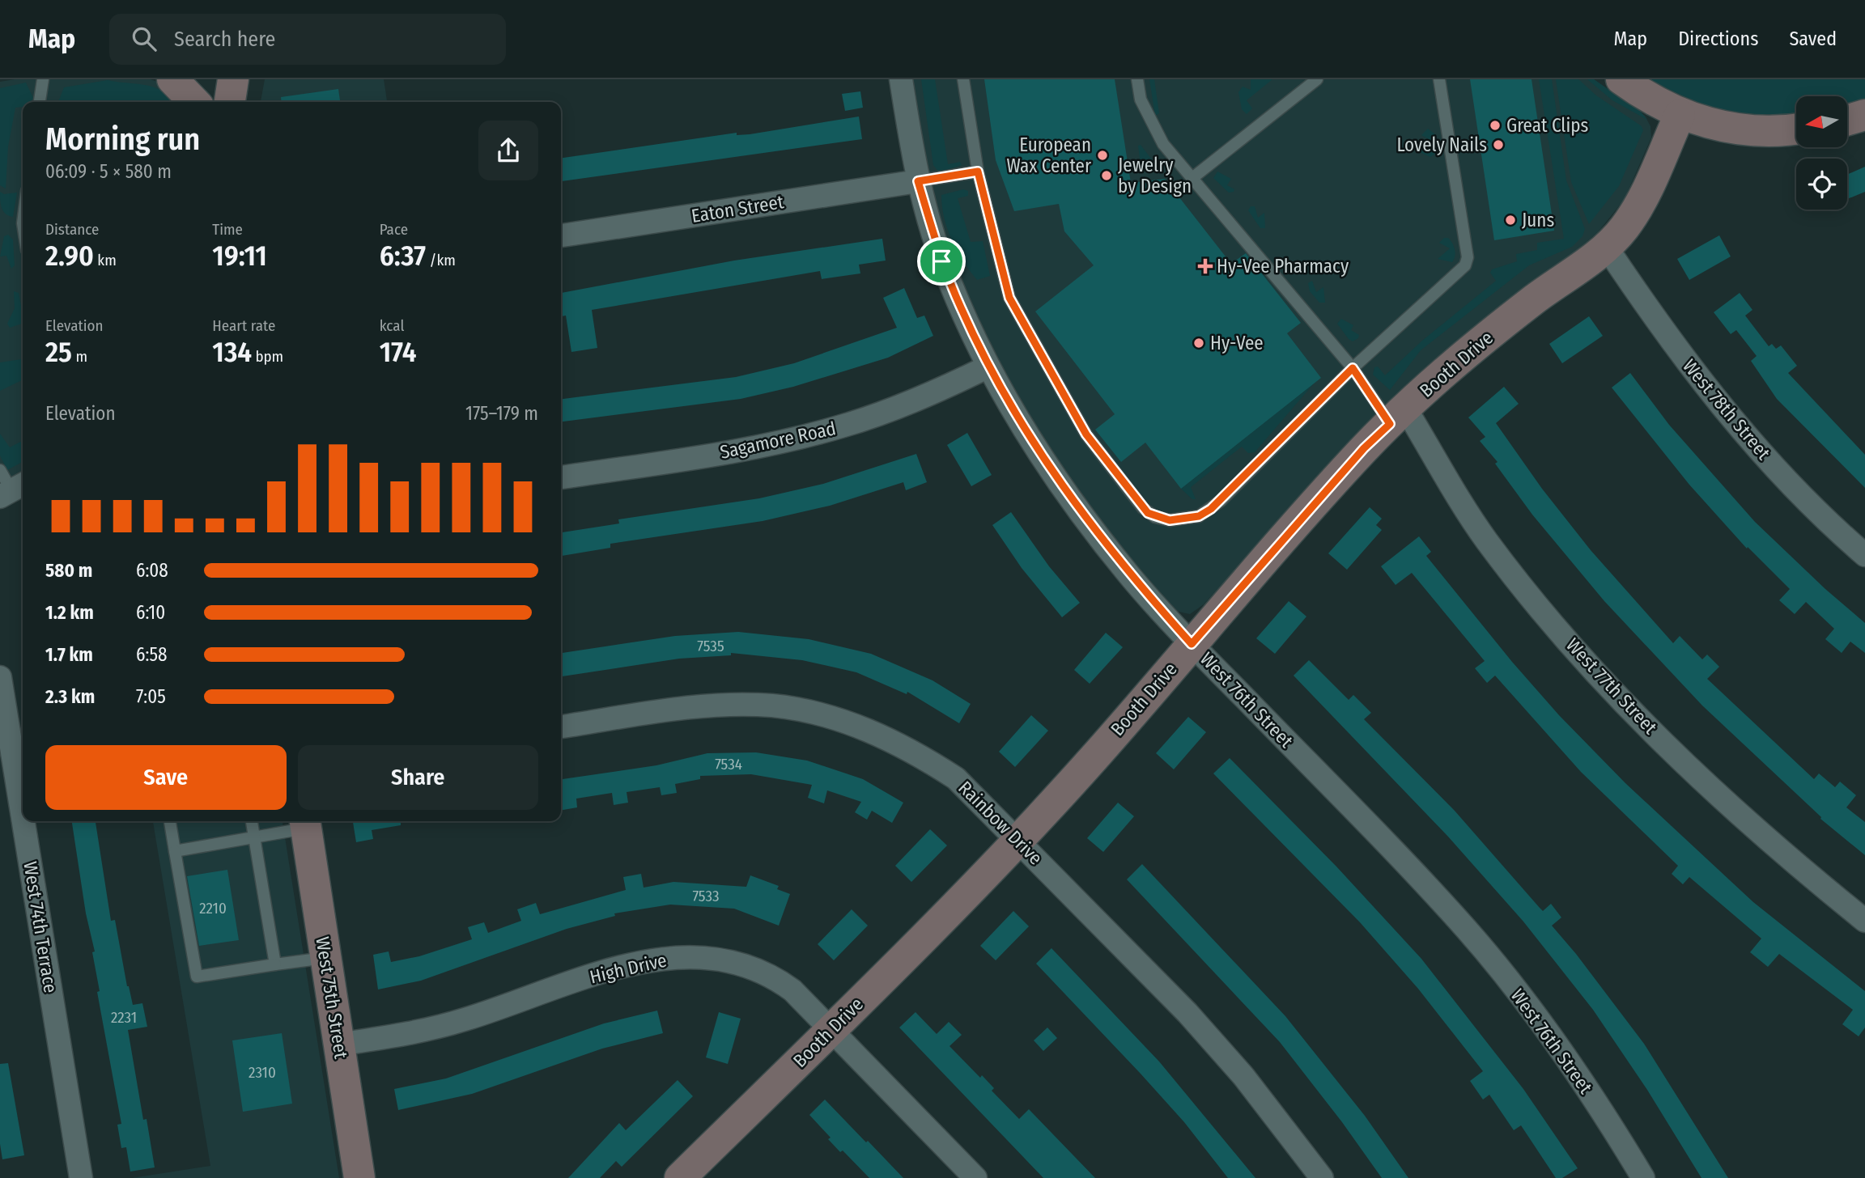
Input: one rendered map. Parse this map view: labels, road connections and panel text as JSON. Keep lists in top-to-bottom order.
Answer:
{
  "streets": {
    "street": [
      "Eaton Street",
      "Booth Drive",
      "West 78th Street",
      "Sagamore Road",
      "West 77th Street",
      "West 76th Street",
      "Rainbow Drive",
      "West 74th Terrace",
      "High Drive",
      "West 75th Street"
    ]
  },
  "crossings": [
    ["Eaton Street", "West 76th Street"],
    ["Booth Drive", "West 78th Street"],
    ["Booth Drive", "West 77th Street"],
    ["Booth Drive", "West 76th Street"],
    ["Booth Drive", "Rainbow Drive"],
    ["Booth Drive", "High Drive"],
    ["Sagamore Road", "West 76th Street"],
    ["High Drive", "West 75th Street"]
  ],
  "places": {
    "other": [
      "Great Clips",
      "Lovely Nails",
      "European Wax Center",
      "Jewelry by Design",
      "Juns",
      "Hy-Vee"
    ],
    "health": ["Hy-Vee Pharmacy"]
  },
  "house_numbers": [
    "7535",
    "7534",
    "7533",
    "2210",
    "2231",
    "2310"
  ],
  "north": "left",
  "page": {
    "header": "Map",
    "search": "Search here",
    "nav": ["Map", "Directions", "Saved"],
    "heading": ["Morning run", "06:09 · 5 × 580 m"],
    "stats": [
      ["Distance", "2.90 km"],
      ["Time", "19:11"],
      ["Pace", "6:37 /km"],
      ["Elevation", "25 m"],
      ["Heart rate", "134 bpm"],
      ["kcal", "174"]
    ],
    "chart": ["Elevation", "175–179 m"],
    "list": [
      {
        "name": "580 m",
        "note": "6:08"
      },
      {
        "name": "1.2 km",
        "note": "6:10"
      },
      {
        "name": "1.7 km",
        "note": "6:58"
      },
      {
        "name": "2.3 km",
        "note": "7:05"
      }
    ],
    "buttons": ["Save", "Share"]
  }
}
